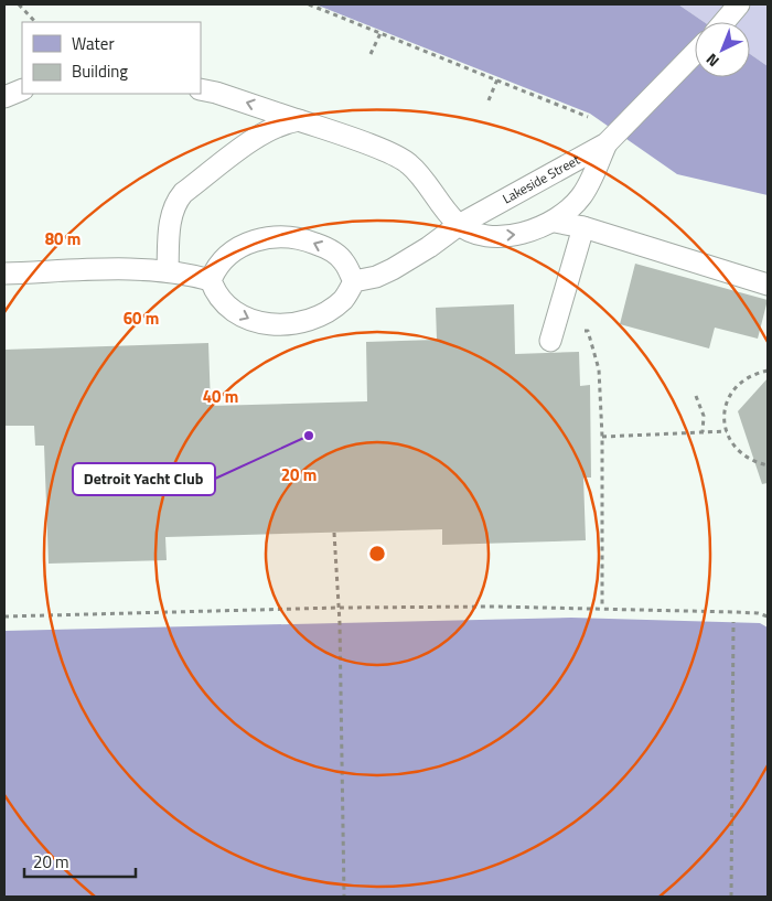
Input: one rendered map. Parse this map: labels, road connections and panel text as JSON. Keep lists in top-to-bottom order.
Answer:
{
  "streets": {
    "lane": ["Lakeside Street"]
  },
  "places": ["Detroit Yacht Club"],
  "legend": ["Water", "Building"],
  "scale_bar": "20 m",
  "north": "bottom left",
  "rings": [
    "80 m",
    "60 m",
    "40 m",
    "20 m"
  ]
}
